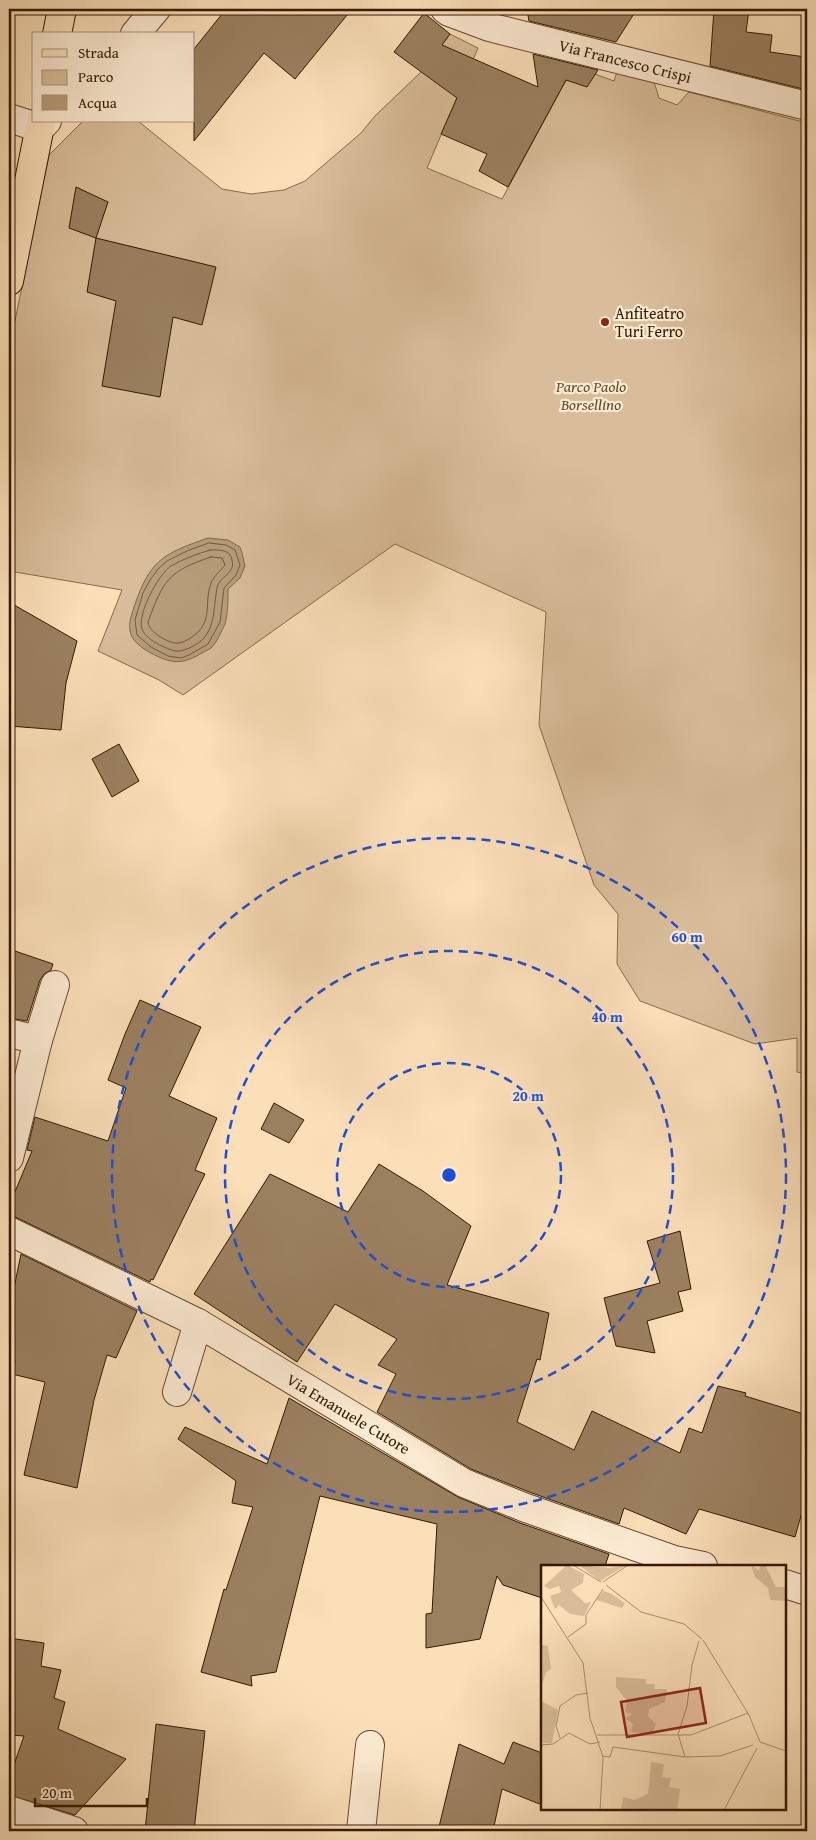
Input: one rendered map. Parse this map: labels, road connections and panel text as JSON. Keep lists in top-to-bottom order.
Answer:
{
  "streets": {
    "street": ["Via Francesco Crispi", "Via Emanuele Cutore"]
  },
  "parks": ["Parco Paolo Borsellino"],
  "places": ["Anfiteatro Turi Ferro"],
  "legend": ["Strada", "Parco", "Acqua"],
  "scale_bar": "20 m",
  "rings": ["60 m", "40 m", "20 m"]
}
